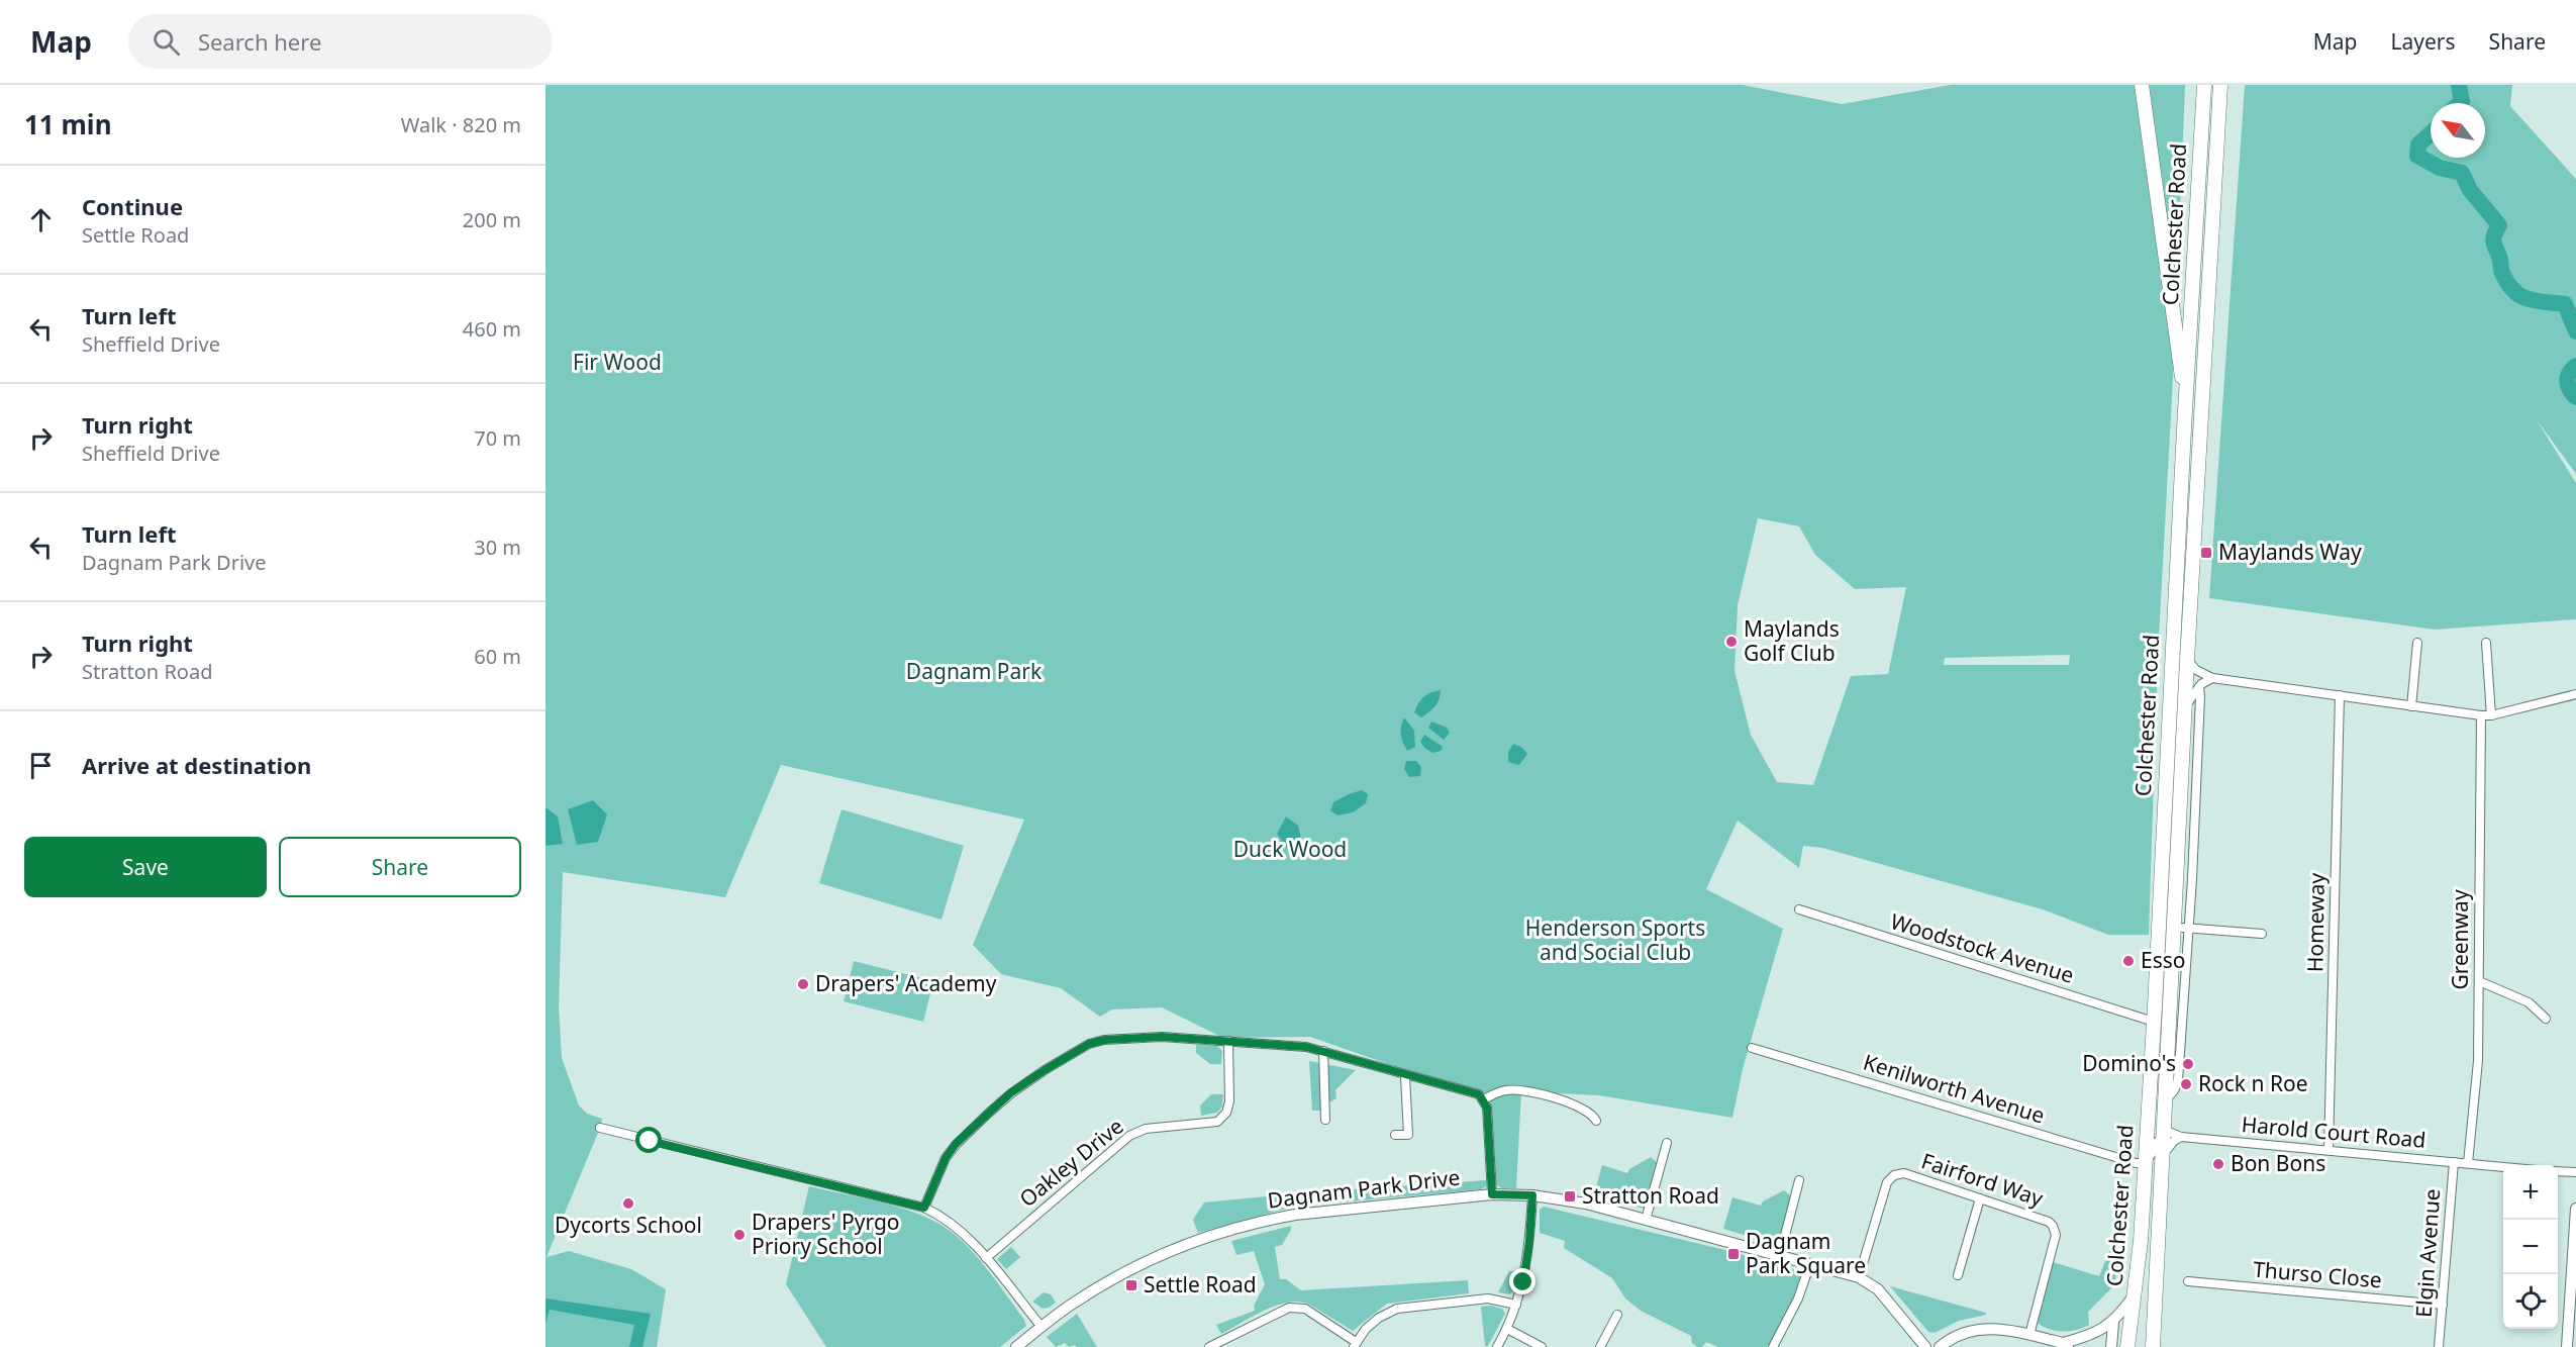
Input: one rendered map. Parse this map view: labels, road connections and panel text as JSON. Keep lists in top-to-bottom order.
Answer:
{
  "streets": {
    "highway": ["Colchester Road"],
    "street": [
      "Homeway",
      "Greenway",
      "Woodstock Avenue",
      "Kenilworth Avenue",
      "Harold Court Road",
      "Oakley Drive",
      "Fairford Way",
      "Dagnam Park Drive",
      "Elgin Avenue",
      "Thurso Close"
    ]
  },
  "crossings": [
    ["Colchester Road", "Woodstock Avenue"],
    ["Colchester Road", "Kenilworth Avenue"],
    ["Colchester Road", "Harold Court Road"],
    ["Homeway", "Harold Court Road"],
    ["Greenway", "Harold Court Road"],
    ["Harold Court Road", "Elgin Avenue"],
    ["Fairford Way", "Dagnam Park Drive"],
    ["Elgin Avenue", "Thurso Close"]
  ],
  "parks": [
    "Fir Wood",
    "Dagnam Park",
    "Duck Wood",
    "Henderson Sports and Social Club"
  ],
  "places": {
    "transit": [
      "Maylands Way",
      "Stratton Road",
      "Dagnam Park Square",
      "Settle Road"
    ],
    "other": [
      "Maylands Golf Club",
      "Esso",
      "Drapers' Academy",
      "Domino's",
      "Rock n Roe",
      "Bon Bons",
      "Dycorts School",
      "Drapers' Pyrgo Priory School"
    ]
  },
  "north": "top left",
  "page": {
    "header": "Map",
    "search": "Search here",
    "nav": ["Map", "Layers", "Share"],
    "heading": ["11 min", "Walk · 820 m"],
    "list": [
      ["Continue", "Settle Road", "200 m"],
      ["Turn left", "Sheffield Drive", "460 m"],
      ["Turn right", "Sheffield Drive", "70 m"],
      ["Turn left", "Dagnam Park Drive", "30 m"],
      ["Turn right", "Stratton Road", "60 m"],
      "Arrive at destination"
    ],
    "buttons": ["Save", "Share"],
    "map_buttons": ["+", "−"]
  }
}
